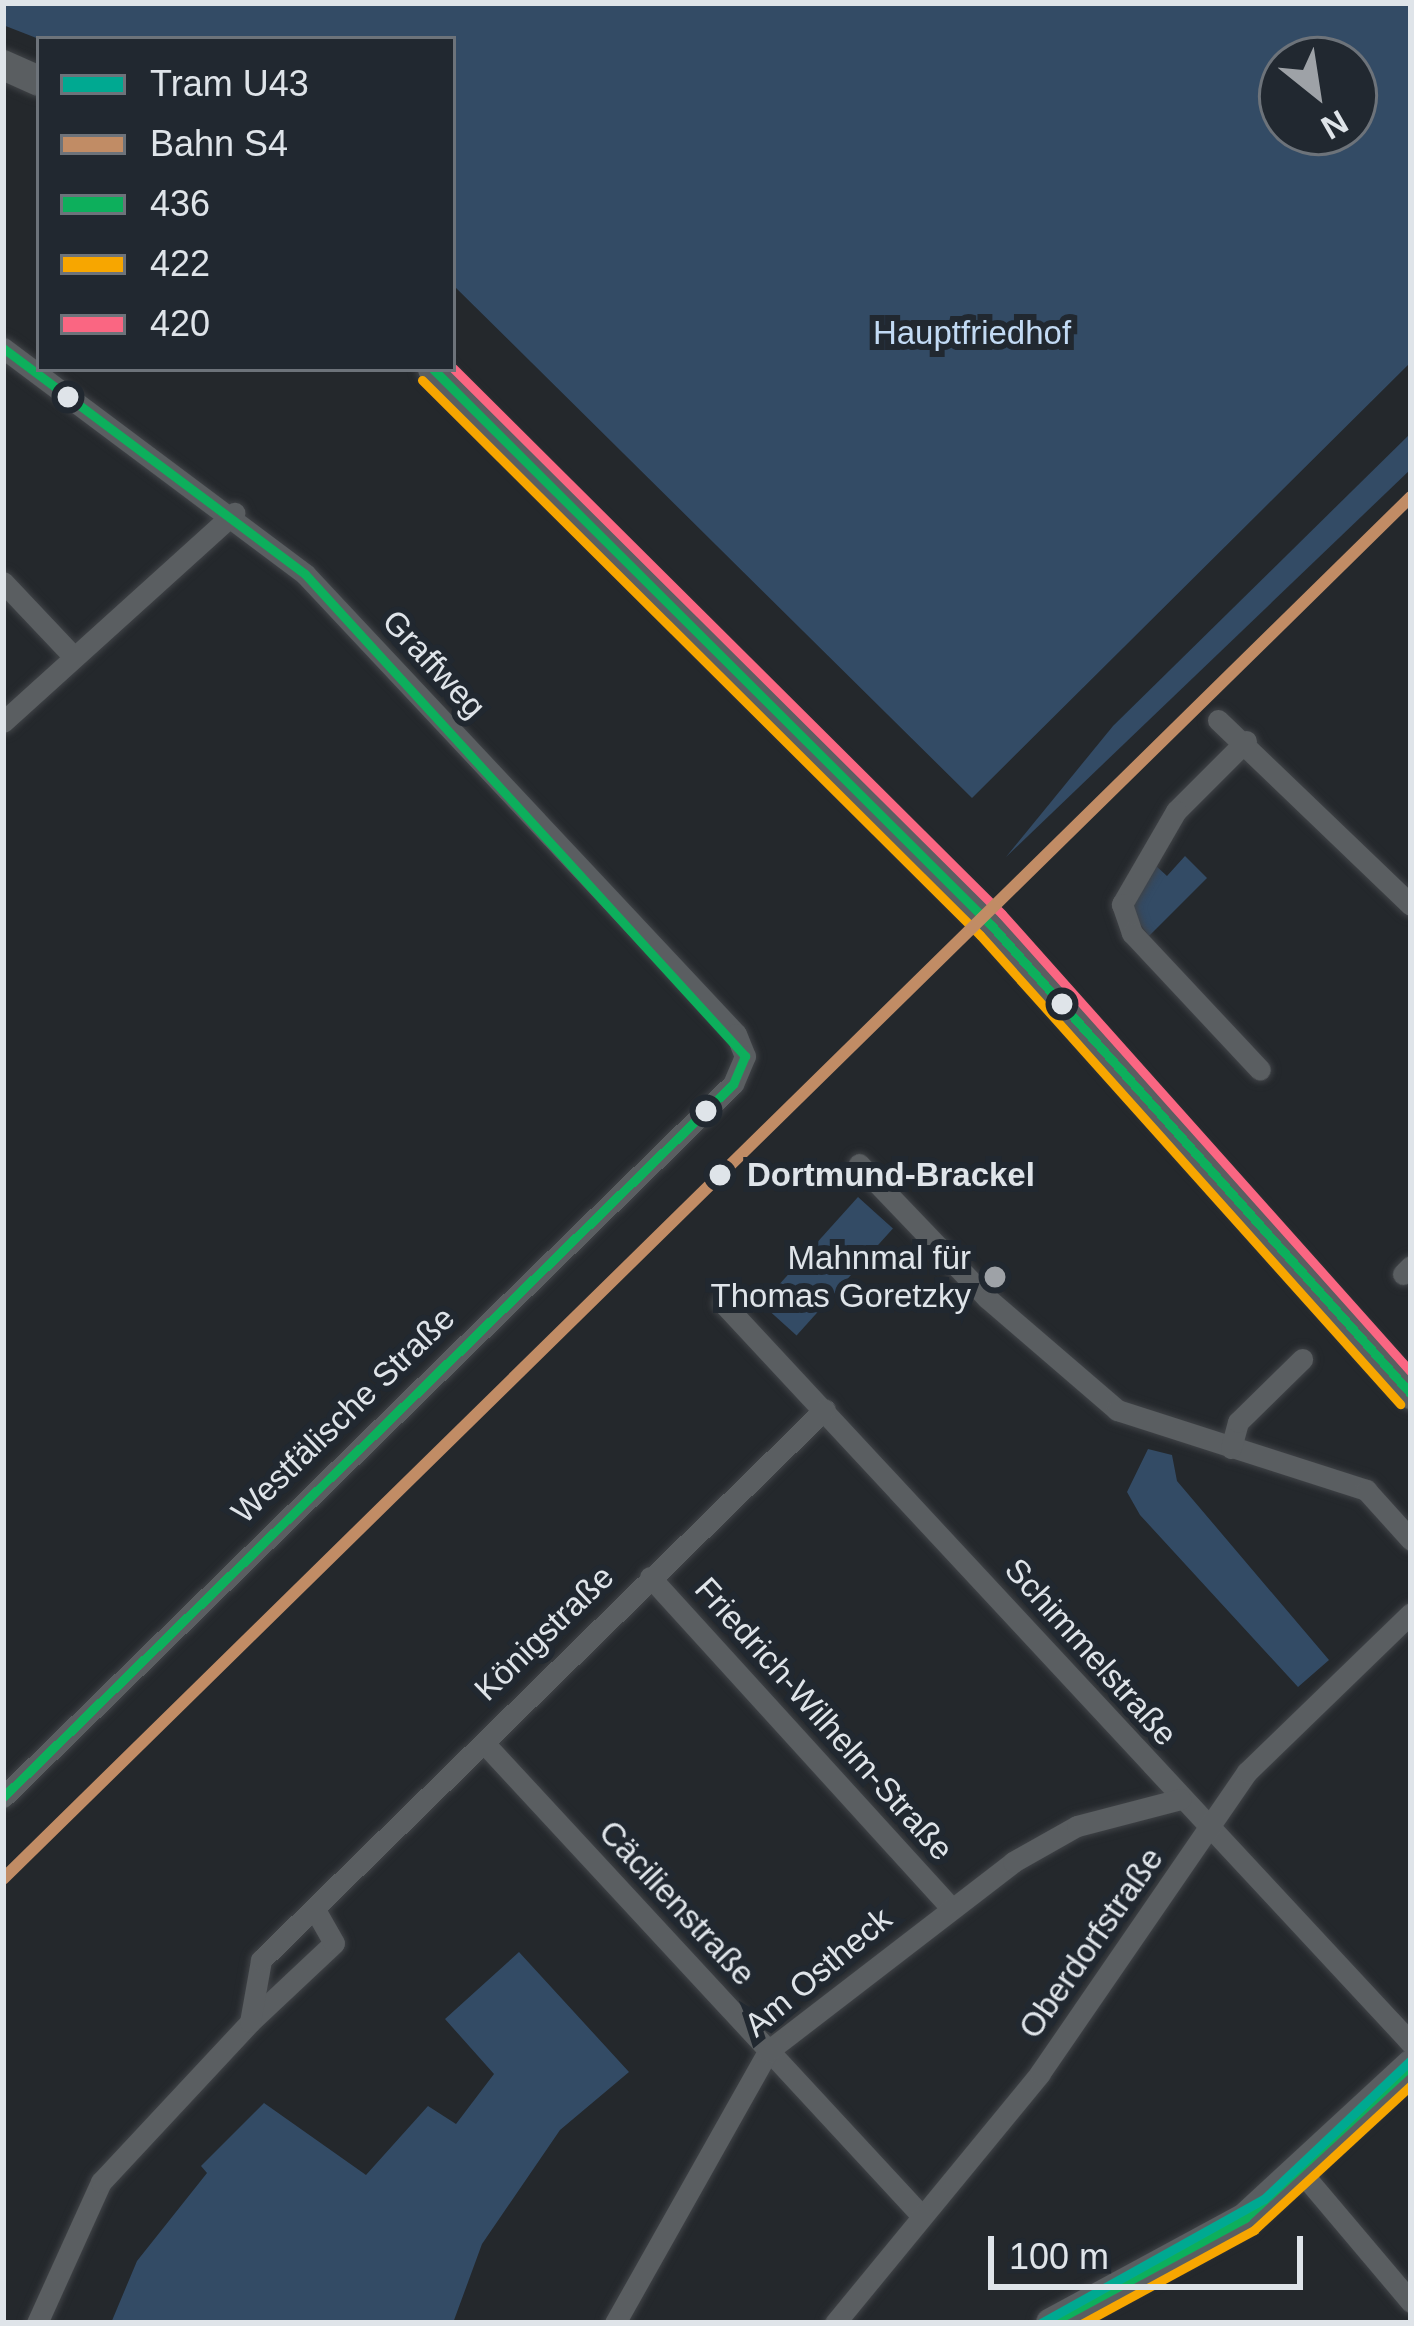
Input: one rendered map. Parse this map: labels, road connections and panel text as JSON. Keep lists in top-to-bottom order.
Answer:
{
  "streets": {
    "street": [
      "Graffweg",
      "Westfälische Straße",
      "Königstraße",
      "Schimmelstraße",
      "Friedrich-Wilhelm-Straße",
      "Cäcilienstraße",
      "Oberdorfstraße",
      "Am Ostheck"
    ]
  },
  "crossings": [
    ["Graffweg", "Westfälische Straße"],
    ["Königstraße", "Schimmelstraße"],
    ["Königstraße", "Friedrich-Wilhelm-Straße"],
    ["Königstraße", "Cäcilienstraße"],
    ["Schimmelstraße", "Oberdorfstraße"],
    ["Schimmelstraße", "Am Ostheck"],
    ["Friedrich-Wilhelm-Straße", "Am Ostheck"],
    ["Cäcilienstraße", "Oberdorfstraße"],
    ["Cäcilienstraße", "Am Ostheck"]
  ],
  "parks": ["Hauptfriedhof"],
  "places": ["Dortmund-Brackel", "Mahnmal für Thomas Goretzky"],
  "lines": [
    "transit line 436",
    "transit line 420",
    "transit line 422",
    "rail line S4",
    "tram line U43"
  ],
  "legend": [
    "Tram U43",
    "Bahn S4",
    "436",
    "422",
    "420"
  ],
  "scale_bar": "100 m",
  "north": "bottom right"
}
